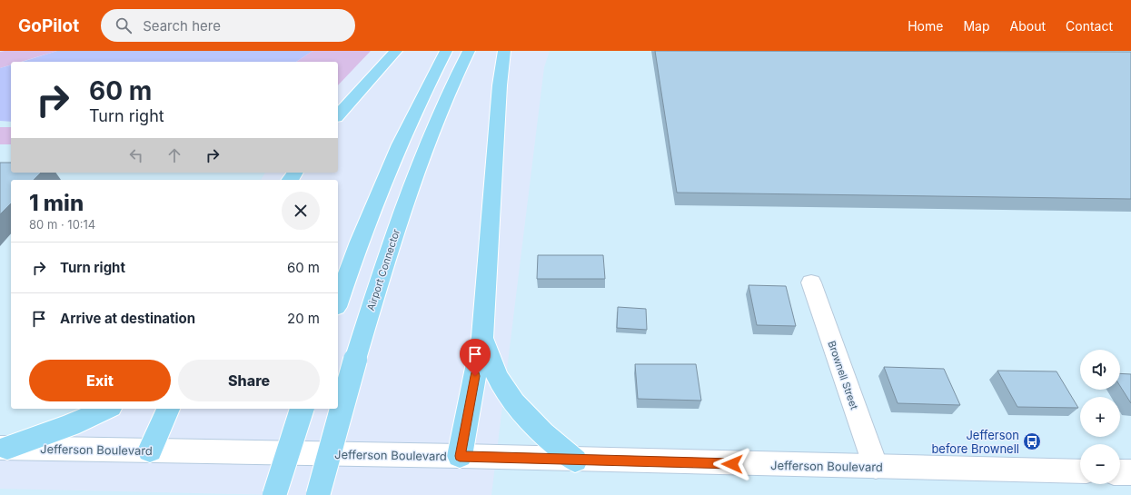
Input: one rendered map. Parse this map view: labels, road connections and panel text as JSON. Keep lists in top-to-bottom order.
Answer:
{
  "streets": {
    "highway": ["Airport Connector"],
    "main road": ["Brownell Street", "Jefferson Boulevard"]
  },
  "crossings": [
    ["Brownell Street", "Jefferson Boulevard"]
  ],
  "places": {
    "bus stop": ["Jefferson before Brownell"]
  },
  "page": {
    "header": "GoPilot",
    "search": "Search here",
    "nav": [
      "Home",
      "Map",
      "About",
      "Contact"
    ],
    "turn": ["60 m", "Turn right"],
    "heading": ["1 min", "80 m · 10:14"],
    "list": [
      {
        "name": "Turn right",
        "value": "60 m"
      },
      {
        "name": "Arrive at destination",
        "value": "20 m"
      }
    ],
    "map_buttons": ["+", "−"],
    "buttons": ["Exit", "Share"]
  }
}
